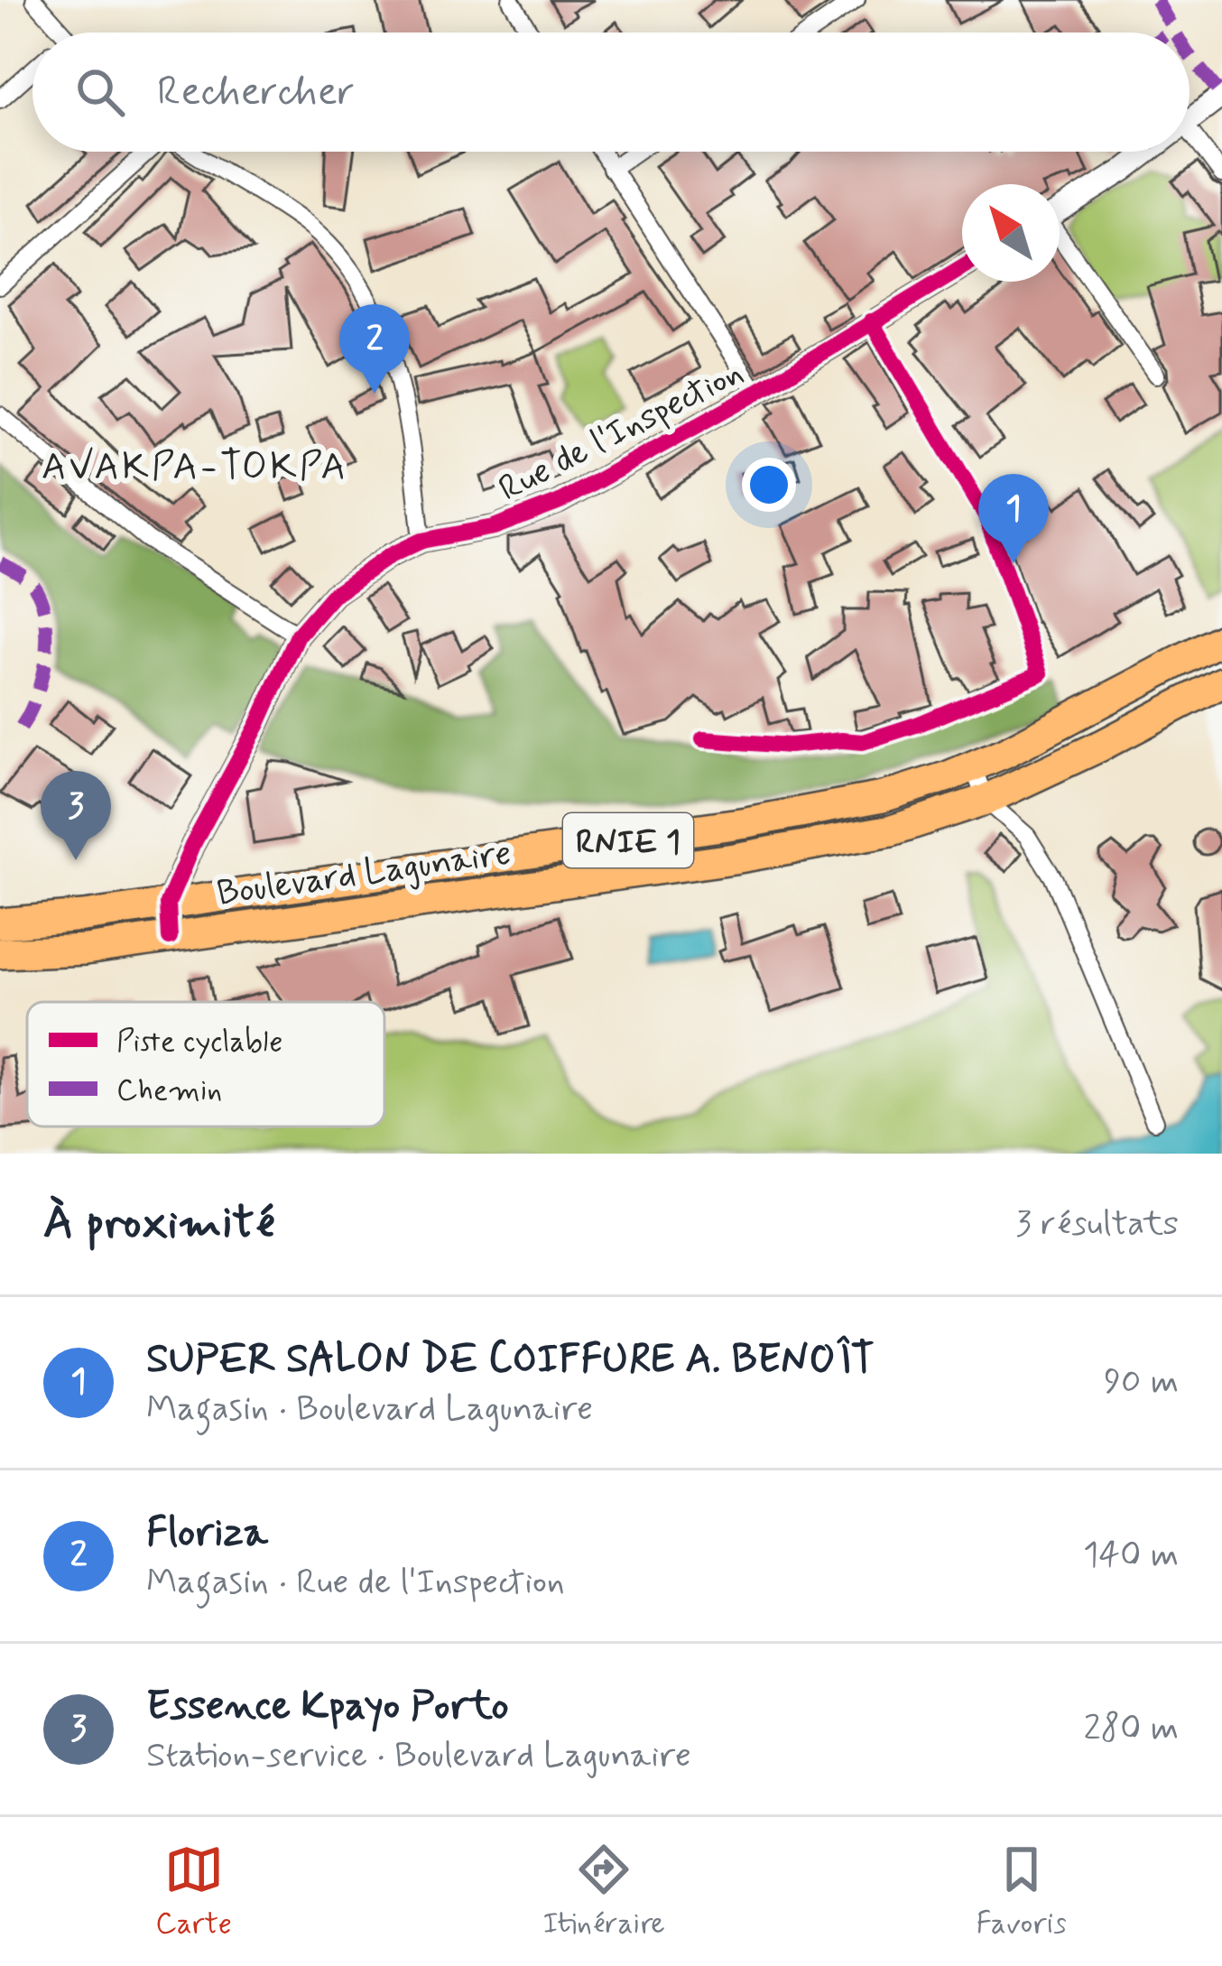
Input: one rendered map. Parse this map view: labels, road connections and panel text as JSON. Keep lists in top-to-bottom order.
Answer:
{
  "streets": {
    "highway": ["RNIE 1", "Boulevard Lagunaire"],
    "street": ["Rue de l'Inspection"]
  },
  "crossings": [
    ["Rue de l'Inspection", "Boulevard Lagunaire"]
  ],
  "districts": ["AVAKPA-TOKPA"],
  "legend": ["Piste cyclable", "Chemin"],
  "north": "top left",
  "page": {
    "search": "Rechercher",
    "pins": ["2", "1", "3"],
    "heading": ["À proximité", "3 résultats"],
    "list": [
      {
        "mark": "1",
        "name": "SUPER SALON DE COIFFURE A. BENOÎT",
        "note": "Magasin · Boulevard Lagunaire",
        "value": "90 m"
      },
      {
        "mark": "2",
        "name": "Floriza",
        "note": "Magasin · Rue de l'Inspection",
        "value": "140 m"
      },
      {
        "mark": "3",
        "name": "Essence Kpayo Porto",
        "note": "Station-service · Boulevard Lagunaire",
        "value": "280 m"
      }
    ],
    "nav": ["Carte", "Itinéraire", "Favoris"]
  }
}
